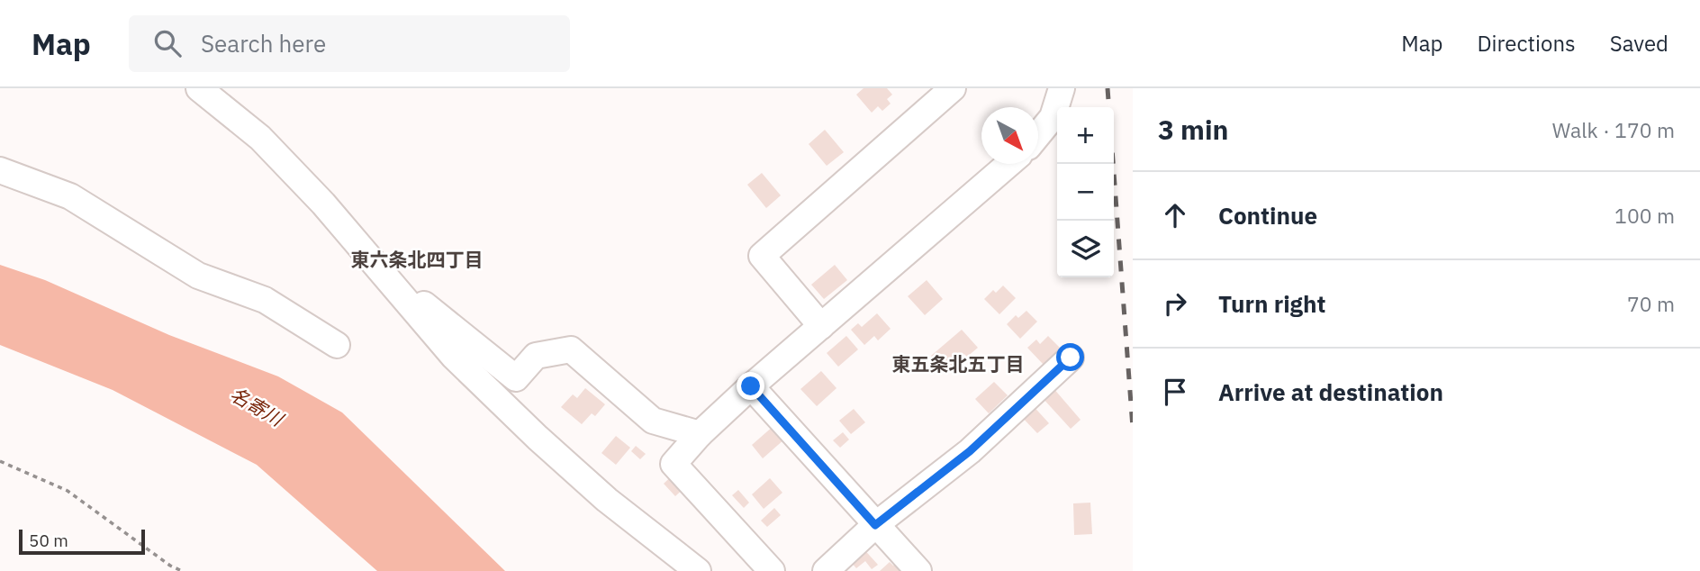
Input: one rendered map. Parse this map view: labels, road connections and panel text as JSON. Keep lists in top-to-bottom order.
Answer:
{
  "districts": ["東六条北四丁目", "東五条北五丁目"],
  "water": ["名寄川"],
  "scale_bar": "50 m",
  "north": "bottom right",
  "page": {
    "header": "Map",
    "search": "Search here",
    "nav": ["Map", "Directions", "Saved"],
    "heading": ["3 min", "Walk · 170 m"],
    "map_buttons": ["+", "−"],
    "list": [
      ["Continue", "100 m"],
      ["Turn right", "70 m"],
      "Arrive at destination"
    ],
    "scale": "50 m"
  }
}
